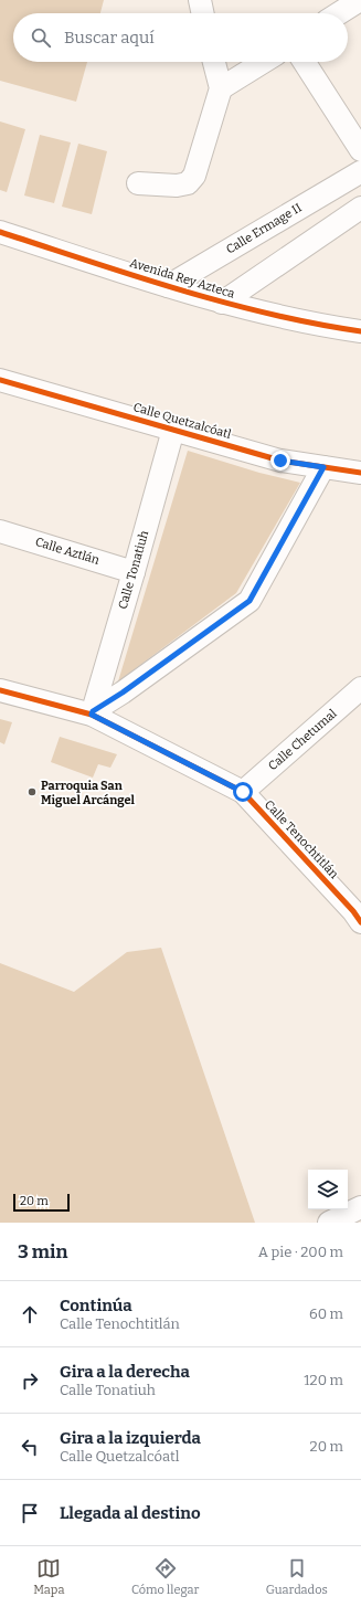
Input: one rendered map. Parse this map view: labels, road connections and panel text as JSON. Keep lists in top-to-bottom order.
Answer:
{
  "streets": {
    "street": [
      "Calle Ermage II",
      "Avenida Rey Azteca",
      "Calle Quetzalcóatl",
      "Calle Aztlán",
      "Calle Tonatiuh",
      "Calle Chetumal",
      "Calle Tenochtitlán"
    ]
  },
  "crossings": [
    ["Calle Ermage II", "Avenida Rey Azteca"],
    ["Calle Quetzalcóatl", "Calle Tonatiuh"],
    ["Calle Aztlán", "Calle Tonatiuh"],
    ["Calle Tonatiuh", "Calle Tenochtitlán"],
    ["Calle Chetumal", "Calle Tenochtitlán"]
  ],
  "places": ["Parroquia San Miguel Arcángel"],
  "scale_bar": "20 m",
  "page": {
    "search": "Buscar aquí",
    "scale": "20 m",
    "heading": ["3 min", "A pie · 200 m"],
    "list": [
      ["Continúa", "Calle Tenochtitlán", "60 m"],
      ["Gira a la derecha", "Calle Tonatiuh", "120 m"],
      ["Gira a la izquierda", "Calle Quetzalcóatl", "20 m"],
      "Llegada al destino"
    ],
    "nav": ["Mapa", "Cómo llegar", "Guardados"]
  }
}
